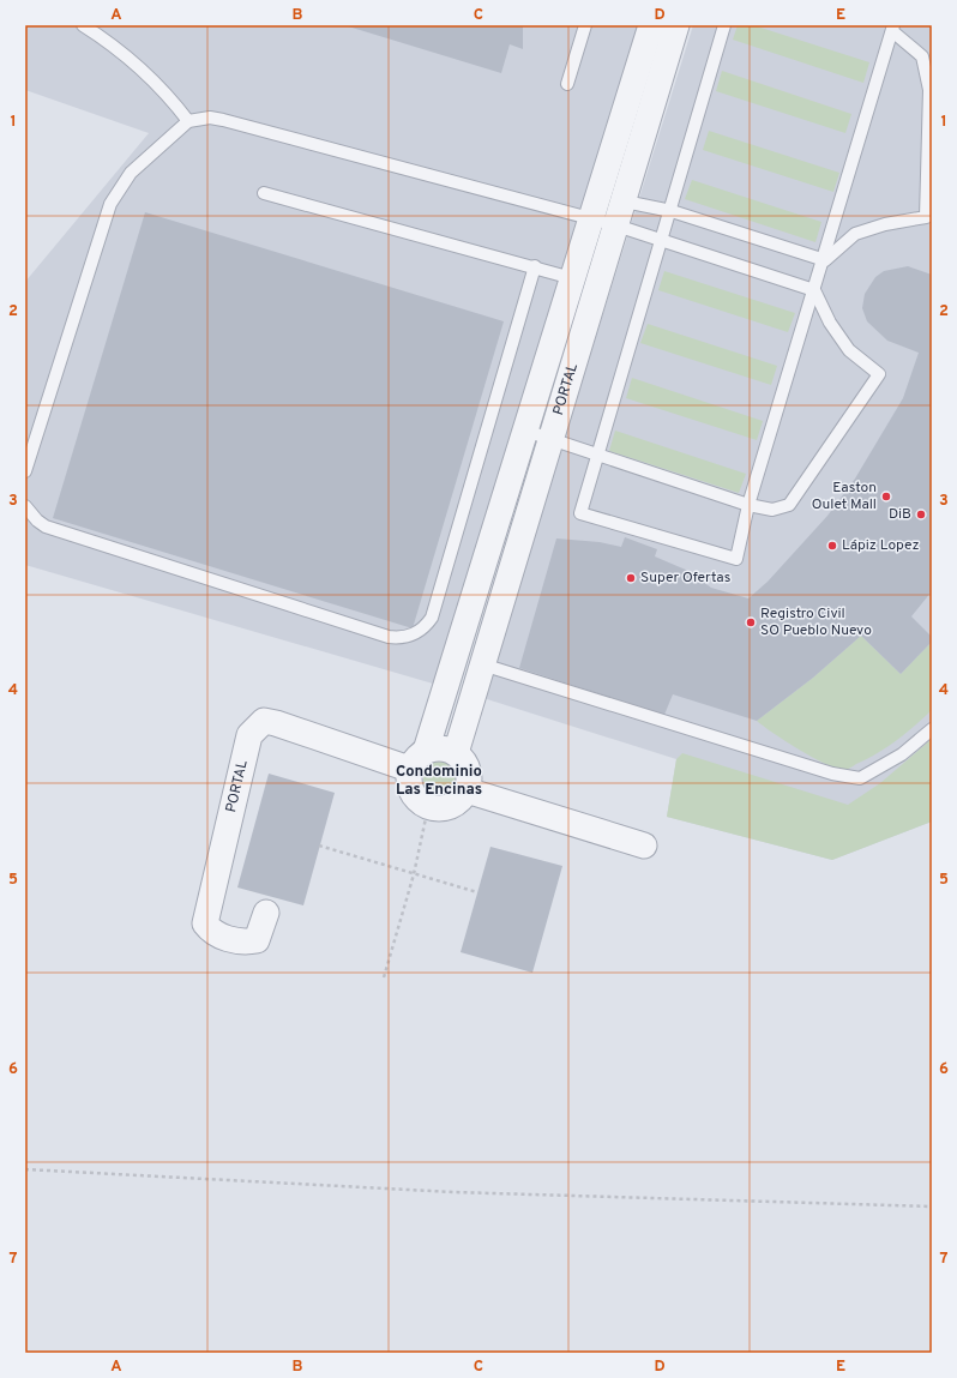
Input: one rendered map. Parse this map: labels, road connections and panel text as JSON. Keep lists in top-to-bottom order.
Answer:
{
  "streets": {
    "street": ["PORTAL"]
  },
  "districts": ["Condominio Las Encinas"],
  "places": [
    "Easton Oulet Mall",
    "DiB",
    "Lápiz Lopez",
    "Super Ofertas",
    "Registro Civil SO Pueblo Nuevo"
  ],
  "grid": {
    "columns": [
      "A",
      "B",
      "C",
      "D",
      "E"
    ],
    "rows": [
      "1",
      "2",
      "3",
      "4",
      "5",
      "6",
      "7"
    ]
  }
}
